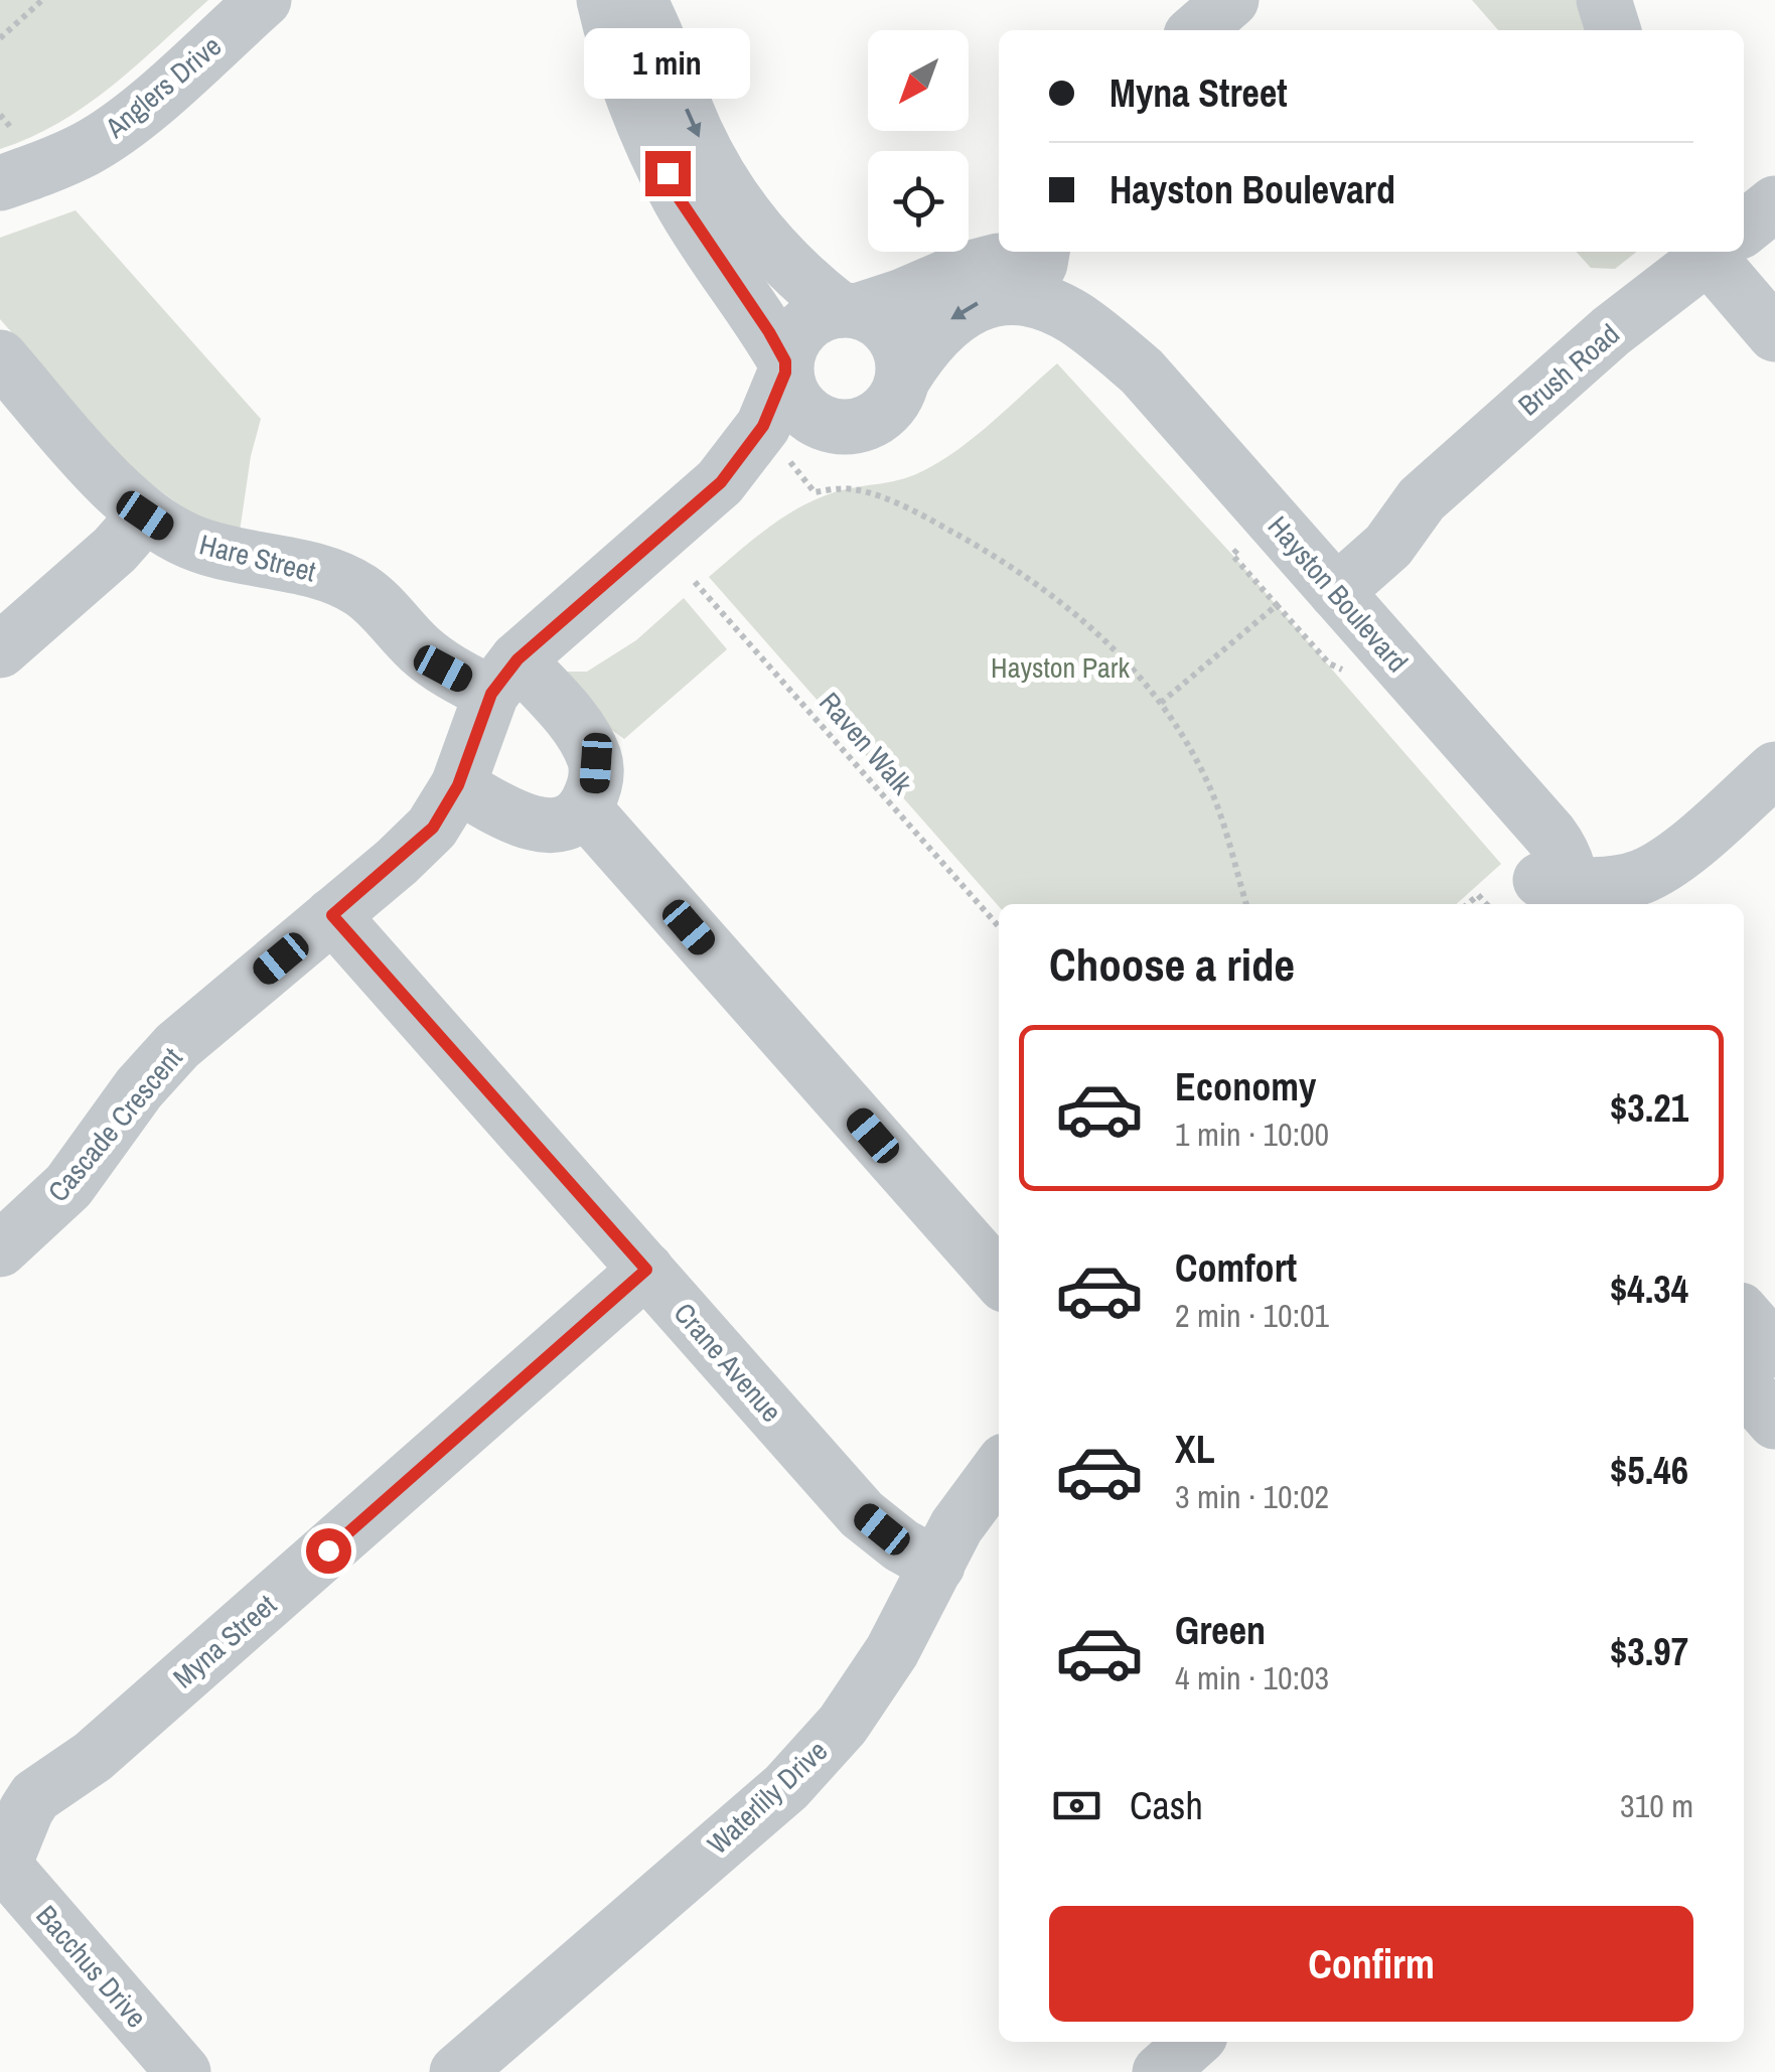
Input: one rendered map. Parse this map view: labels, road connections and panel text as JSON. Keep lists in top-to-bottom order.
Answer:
{
  "streets": {
    "street": [
      "Anglers Drive",
      "Brush Road",
      "Hare Street",
      "Hayston Boulevard",
      "Cascade Crescent",
      "Crane Avenue",
      "Myna Street",
      "Waterlily Drive",
      "Bacchus Drive"
    ],
    "path": ["Raven Walk"]
  },
  "crossings": [
    ["Brush Road", "Hayston Boulevard"],
    ["Hare Street", "Cascade Crescent"],
    ["Hayston Boulevard", "Cascade Crescent"],
    ["Cascade Crescent", "Crane Avenue"],
    ["Crane Avenue", "Myna Street"],
    ["Crane Avenue", "Waterlily Drive"],
    ["Myna Street", "Bacchus Drive"]
  ],
  "parks": ["Hayston Park"],
  "north": "bottom left",
  "page": {
    "bubble": "1 min",
    "banner": ["Myna Street", "Hayston Boulevard"],
    "heading": "Choose a ride",
    "list": [
      {
        "name": "Economy",
        "note": "1 min · 10:00",
        "value": "$3.21"
      },
      {
        "name": "Comfort",
        "note": "2 min · 10:01",
        "value": "$4.34"
      },
      {
        "name": "XL",
        "note": "3 min · 10:02",
        "value": "$5.46"
      },
      {
        "name": "Green",
        "note": "4 min · 10:03",
        "value": "$3.97"
      }
    ],
    "pay": ["Cash", "310 m"],
    "buttons": "Confirm"
  }
}
